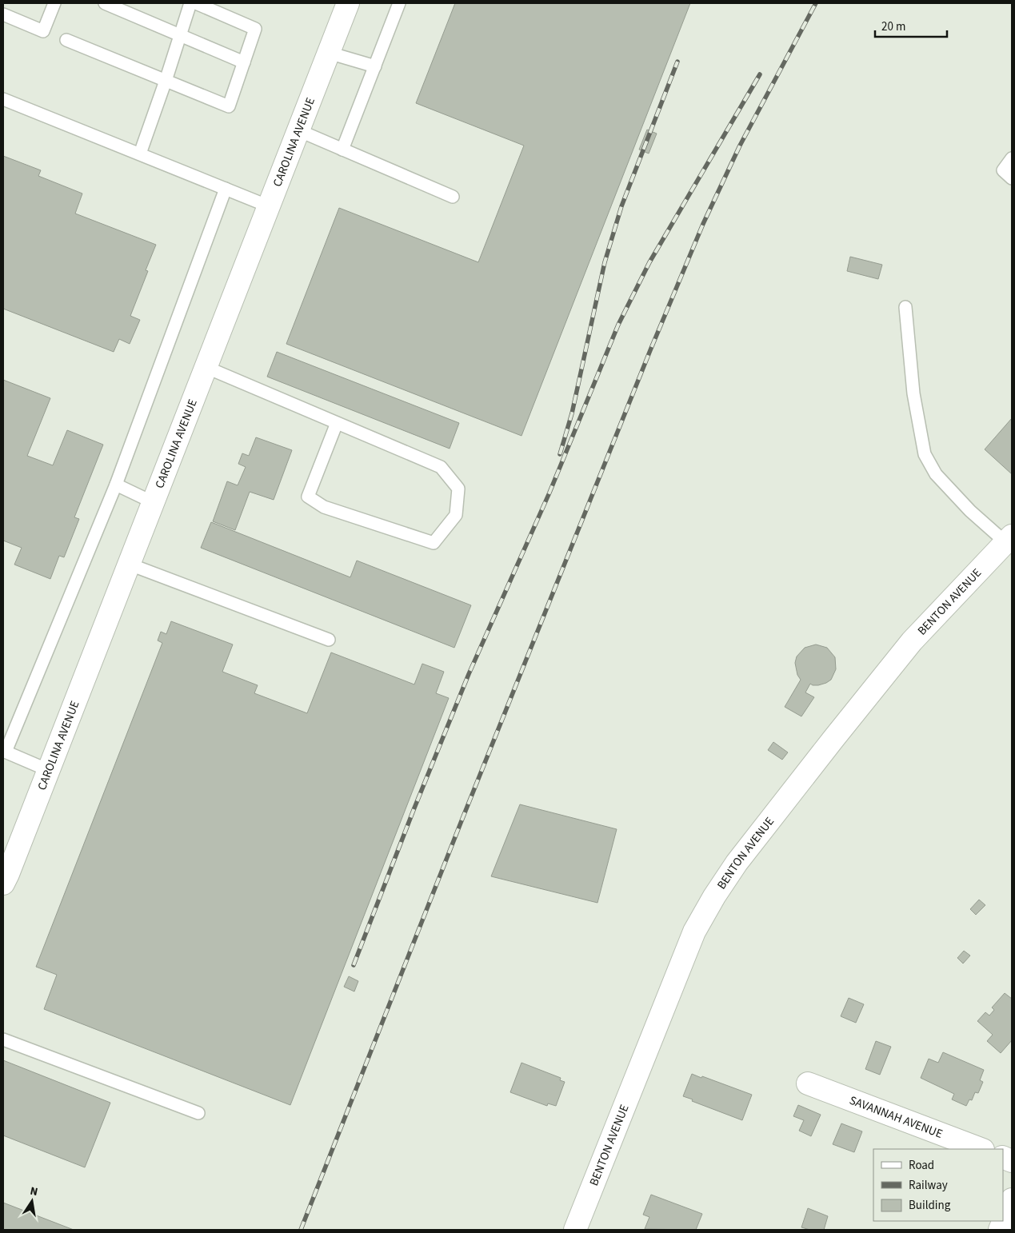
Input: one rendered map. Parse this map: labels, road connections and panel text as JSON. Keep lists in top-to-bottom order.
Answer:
{
  "streets": {
    "street": ["CAROLINA AVENUE", "BENTON AVENUE", "SAVANNAH AVENUE"]
  },
  "legend": ["Road", "Railway", "Building"],
  "scale_bar": "20 m",
  "north": "top"
}
